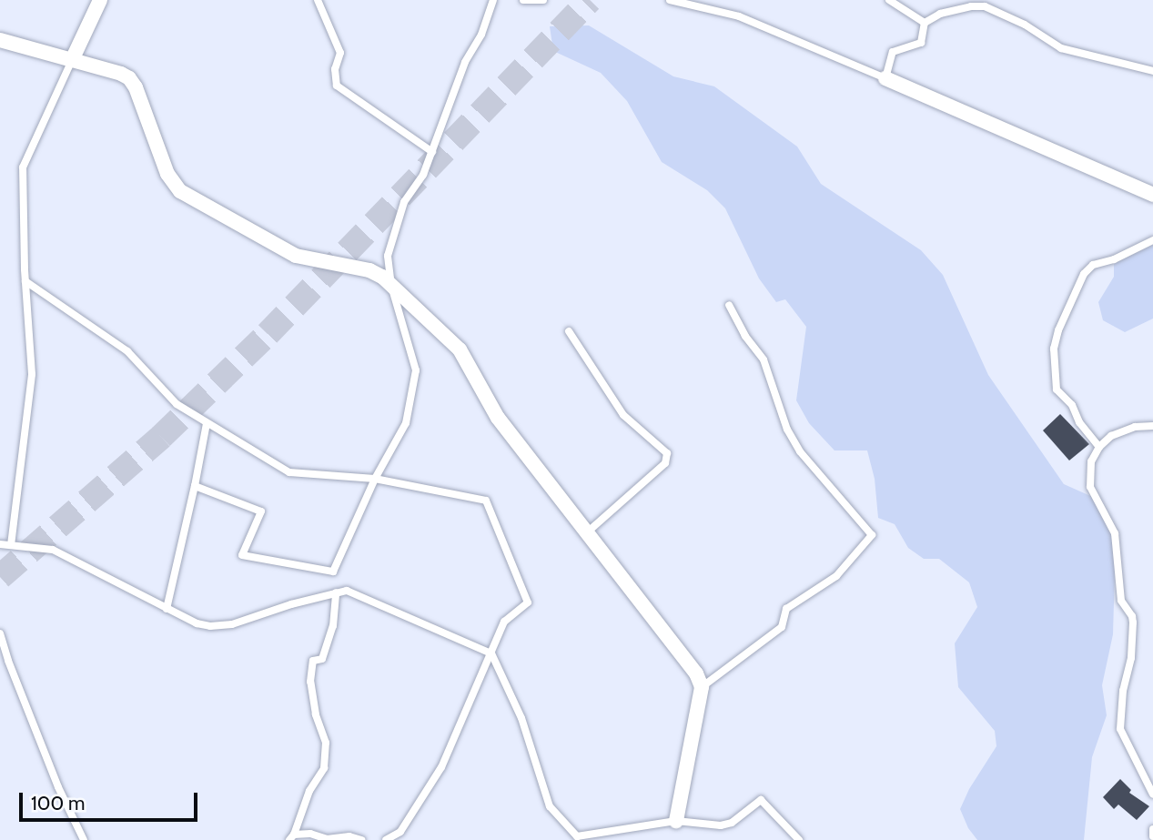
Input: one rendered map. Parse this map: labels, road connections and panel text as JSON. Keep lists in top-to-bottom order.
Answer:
{
  "scale_bar": "100 m"
}
